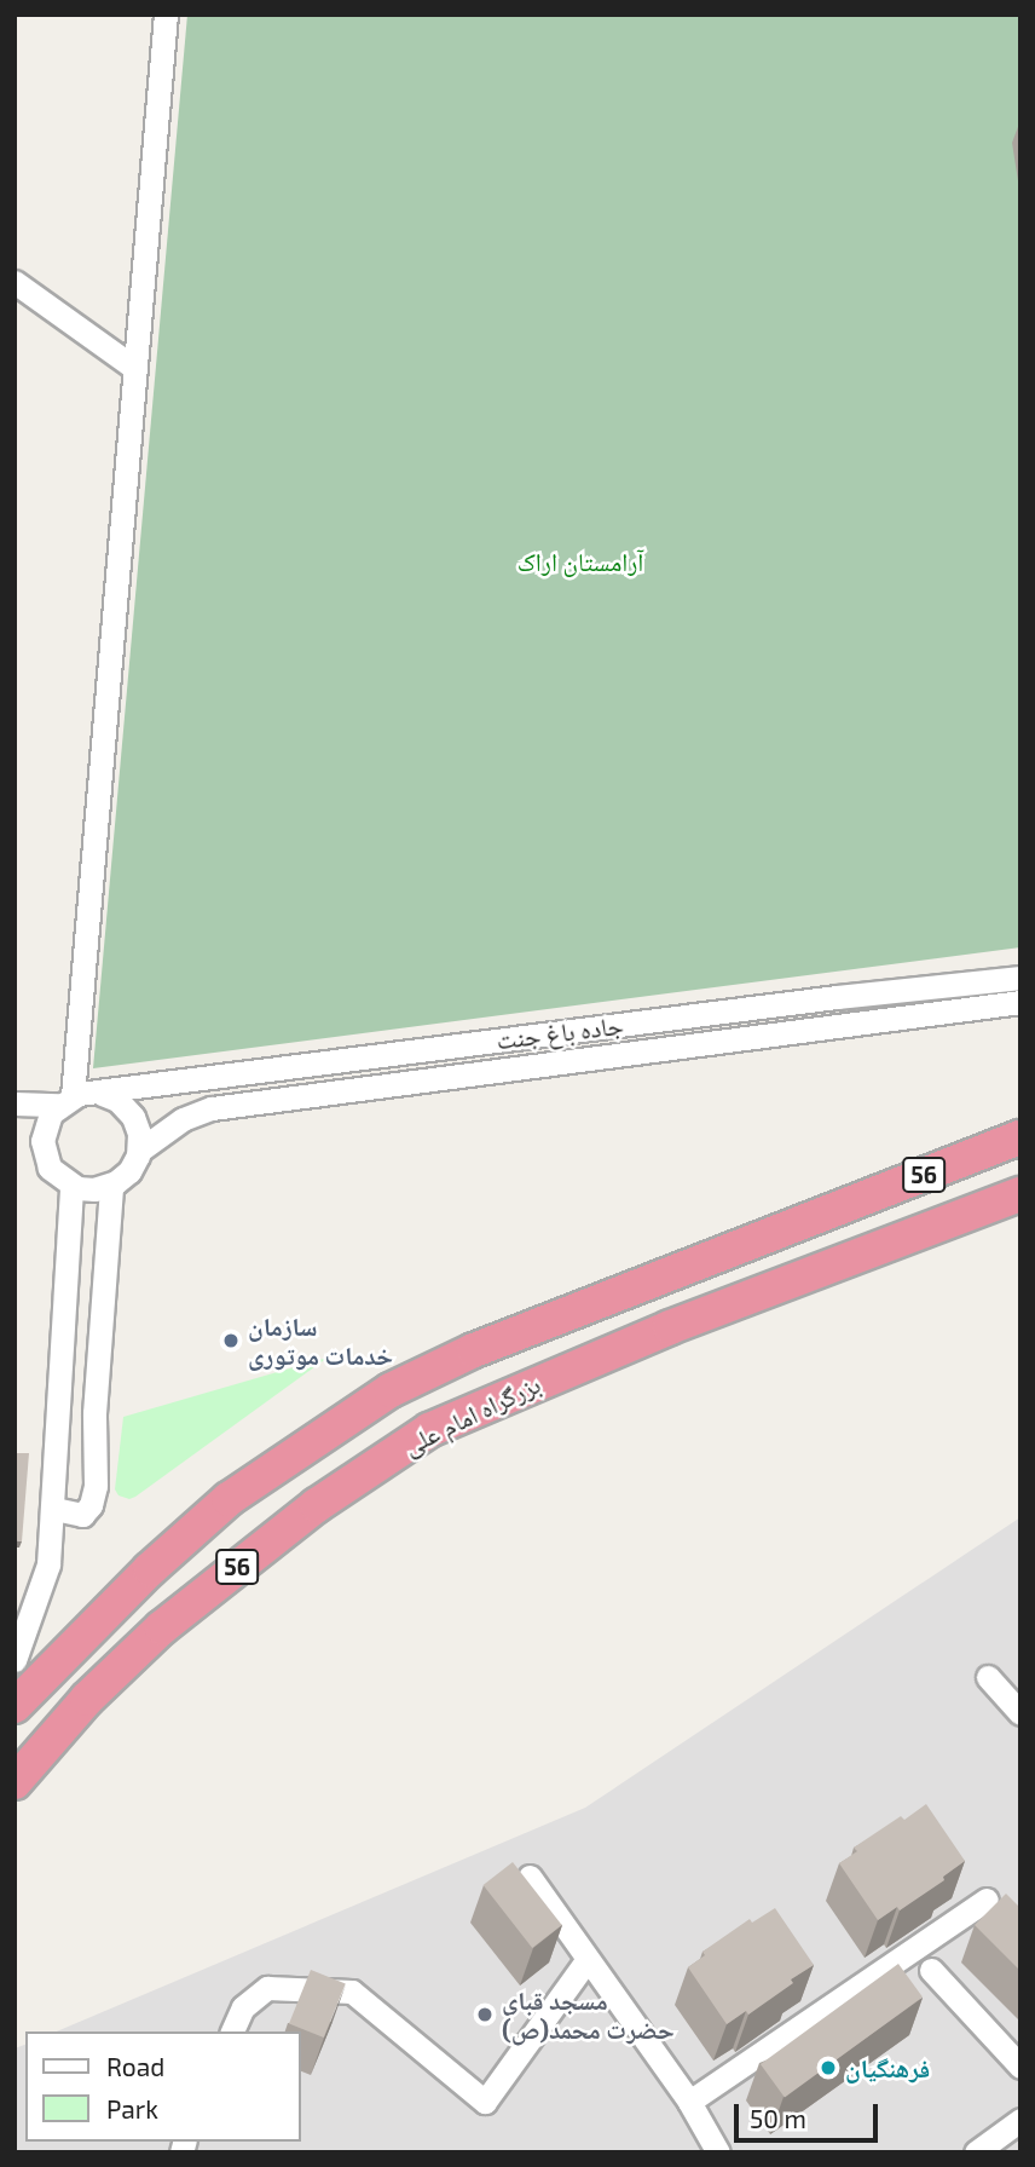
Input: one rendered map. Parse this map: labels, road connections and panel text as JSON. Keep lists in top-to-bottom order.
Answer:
{
  "streets": {
    "highway": ["56", "بزرگراه امام علی"],
    "street": ["جاده باغ جنت"]
  },
  "parks": ["آرامستان اراک"],
  "places": ["سازمان خدمات موتوری", "مسجد قبای حضرت محمد‌(ص)", "فرهنگیان"],
  "legend": ["Road", "Park"],
  "scale_bar": "50 m"
}
